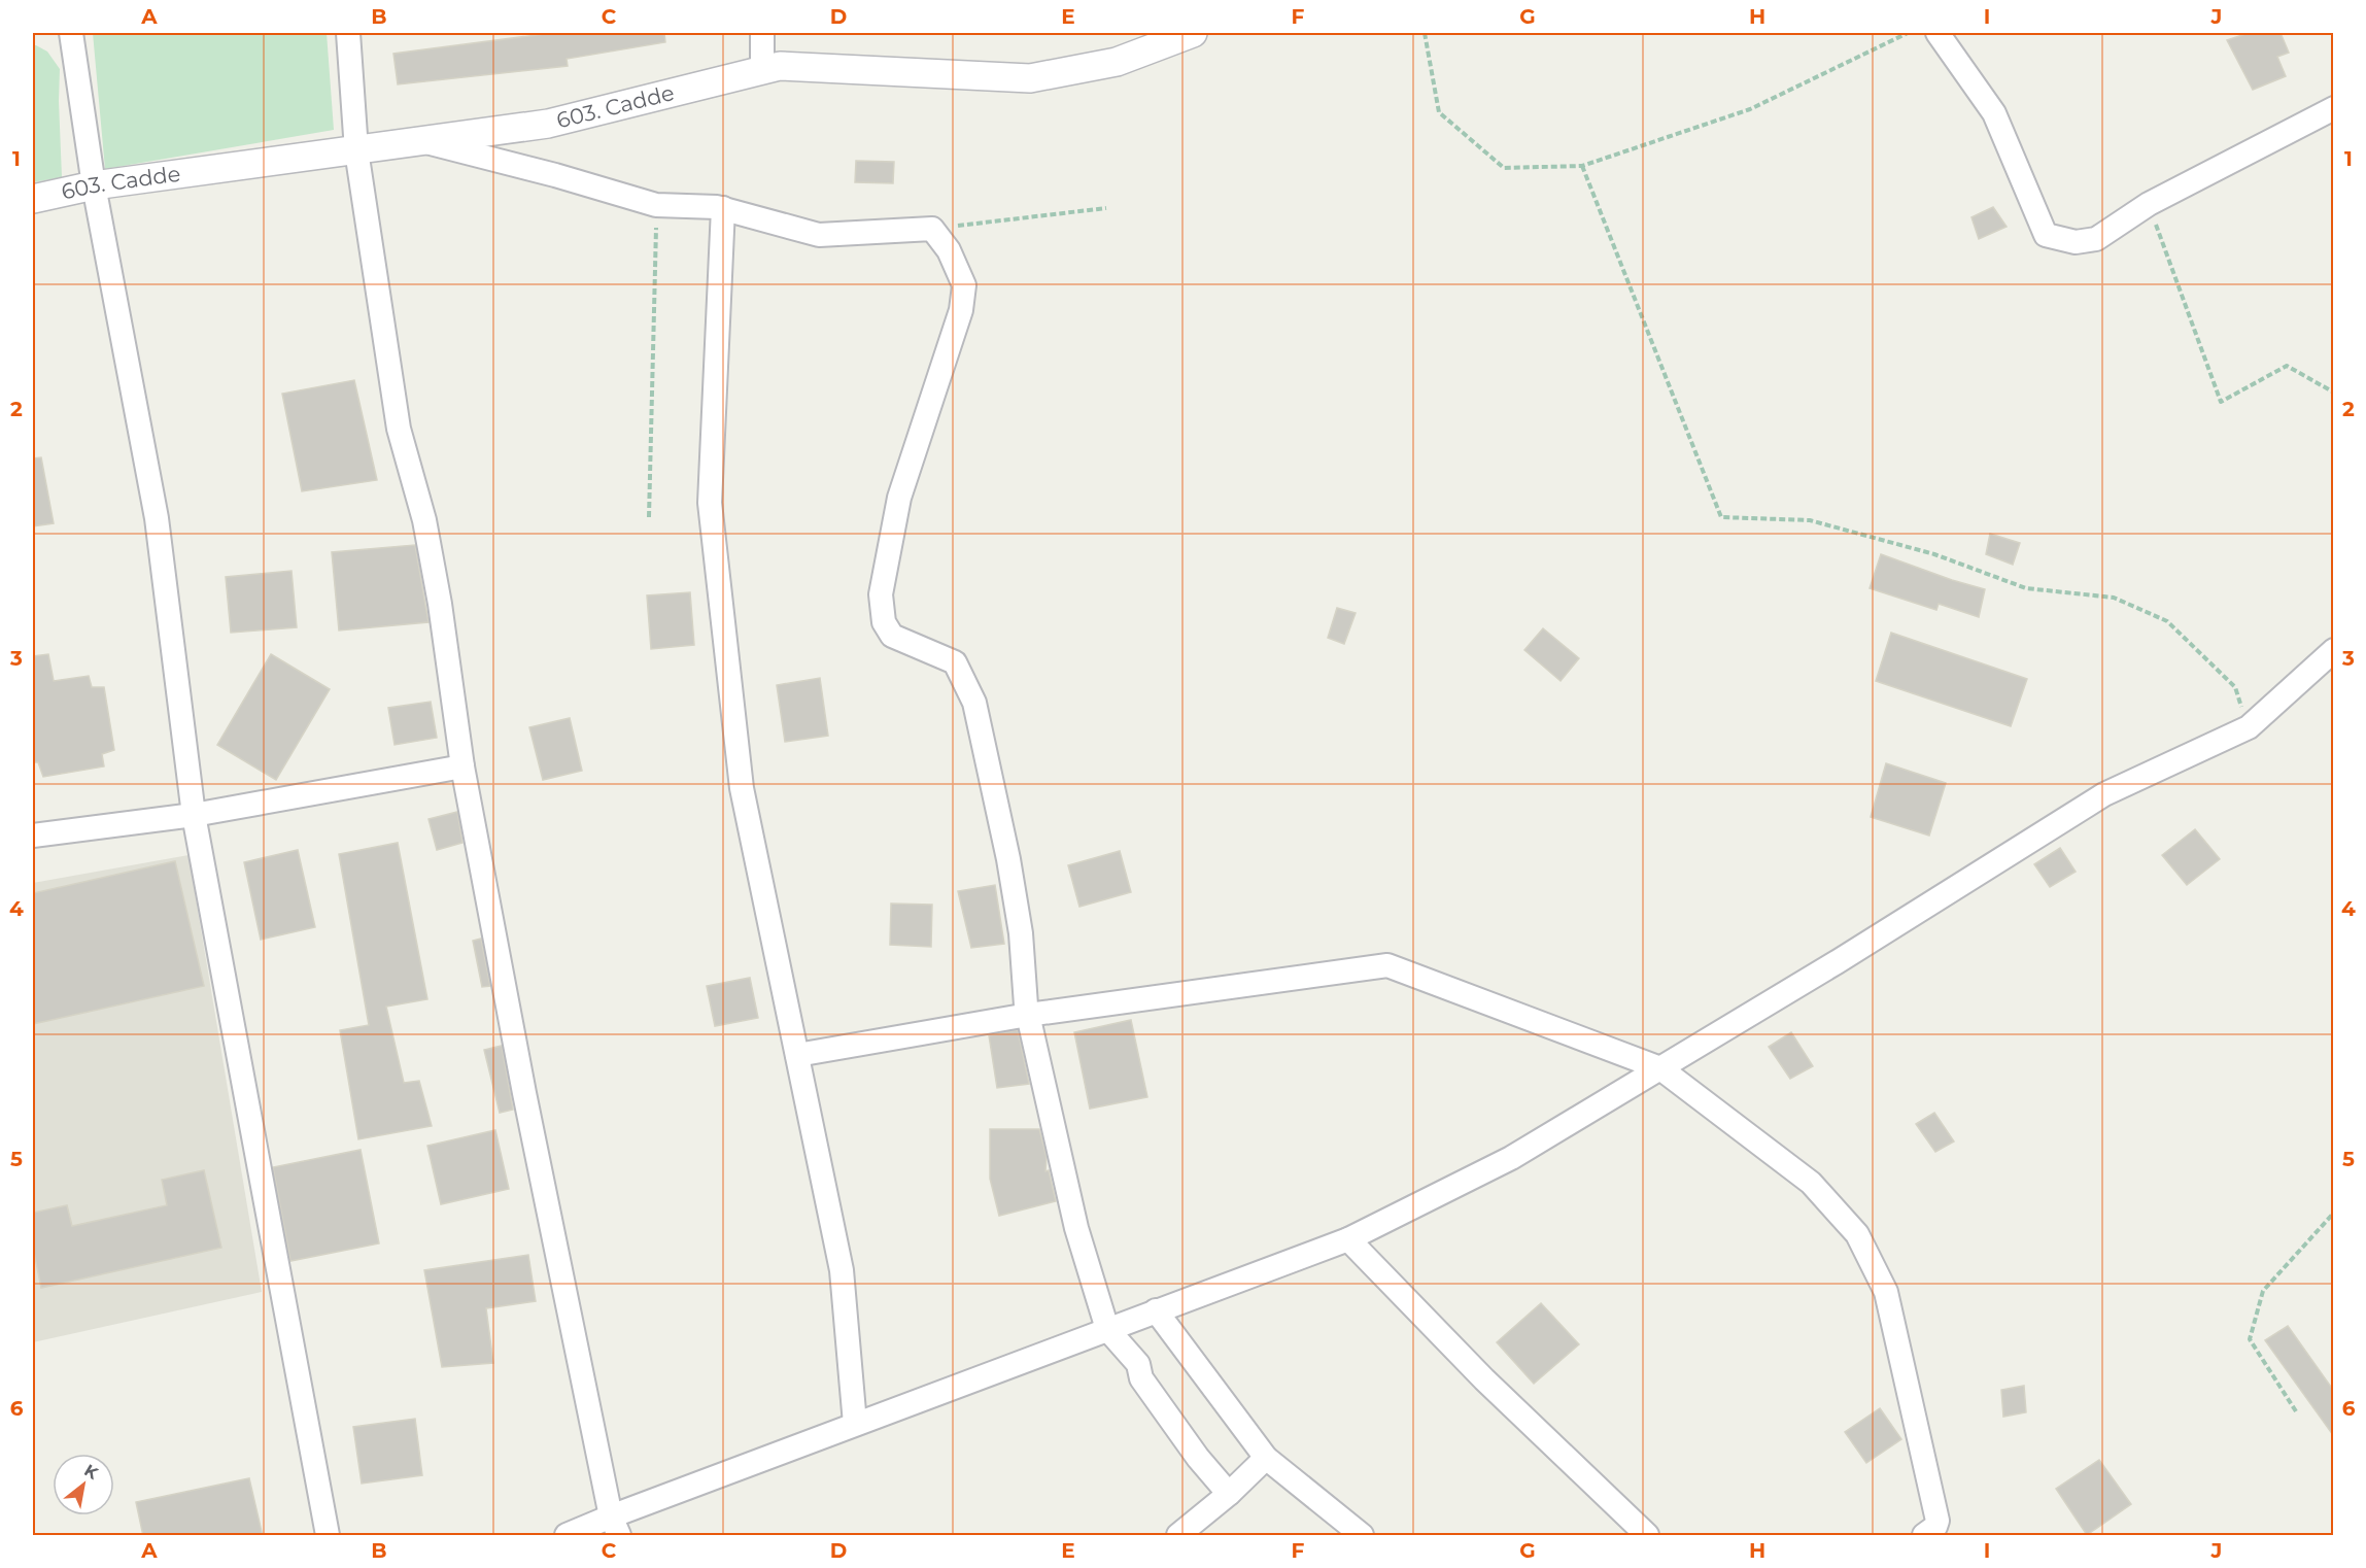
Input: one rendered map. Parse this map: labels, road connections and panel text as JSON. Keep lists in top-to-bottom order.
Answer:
{
  "streets": {
    "street": ["603. Cadde"]
  },
  "north": "top right",
  "grid": {
    "columns": [
      "A",
      "B",
      "C",
      "D",
      "E",
      "F",
      "G",
      "H",
      "I",
      "J"
    ],
    "rows": [
      "1",
      "2",
      "3",
      "4",
      "5",
      "6"
    ]
  }
}
